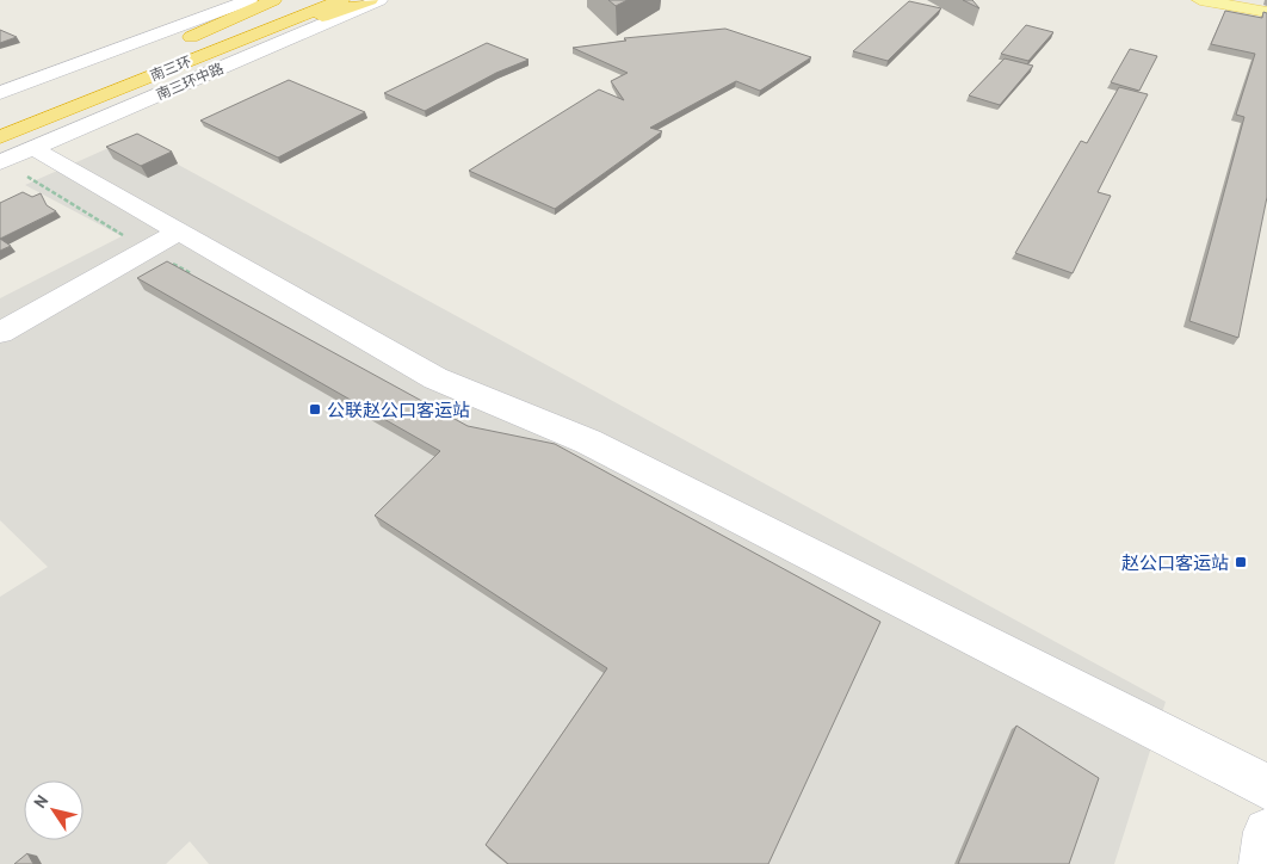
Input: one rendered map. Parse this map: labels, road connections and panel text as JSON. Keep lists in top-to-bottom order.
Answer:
{
  "streets": {
    "highway": ["南三环"],
    "street": ["南三环中路"]
  },
  "places": {
    "transit": ["公联赵公口客运站", "赵公口客运站"]
  },
  "north": "top left"
}
